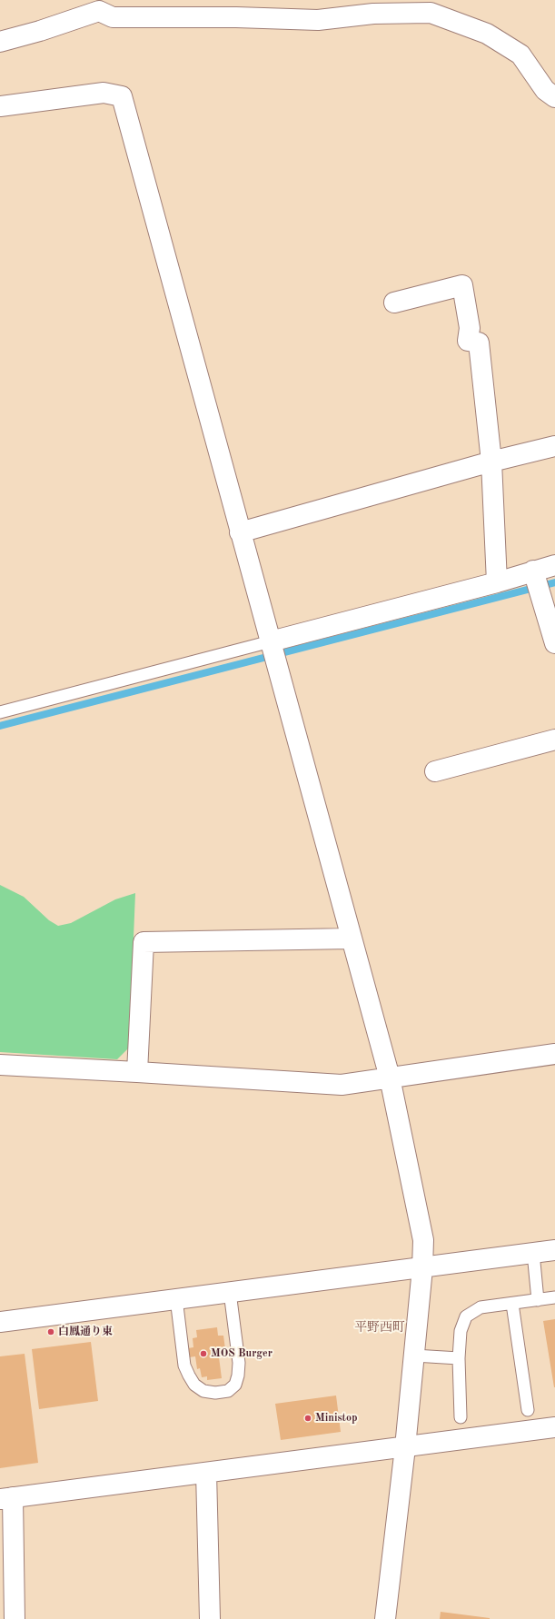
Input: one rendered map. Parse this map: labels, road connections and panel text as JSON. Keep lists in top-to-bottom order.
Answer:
{
  "districts": ["平野西町"],
  "places": ["白鳳通り東", "MOS Burger", "Ministop"]
}
